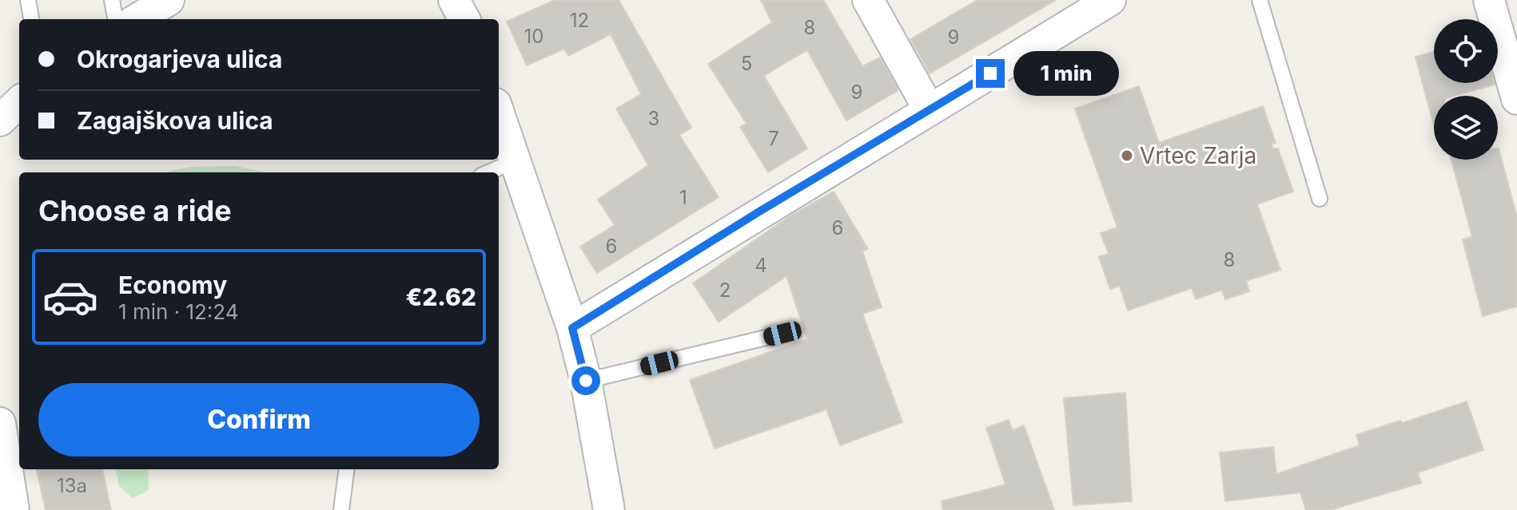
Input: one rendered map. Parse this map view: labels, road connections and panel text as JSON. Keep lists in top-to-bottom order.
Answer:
{
  "places": ["Vrtec Zarja"],
  "house_numbers": [
    "12",
    "8",
    "10",
    "9",
    "5",
    "9",
    "3",
    "7",
    "1",
    "6",
    "6",
    "8",
    "4",
    "2",
    "13a"
  ],
  "page": {
    "banner": ["Okrogarjeva ulica", "Zagajškova ulica"],
    "bubble": "1 min",
    "heading": "Choose a ride",
    "list": [
      {
        "name": "Economy",
        "note": "1 min · 12:24",
        "value": "€2.62"
      }
    ],
    "buttons": "Confirm"
  }
}
